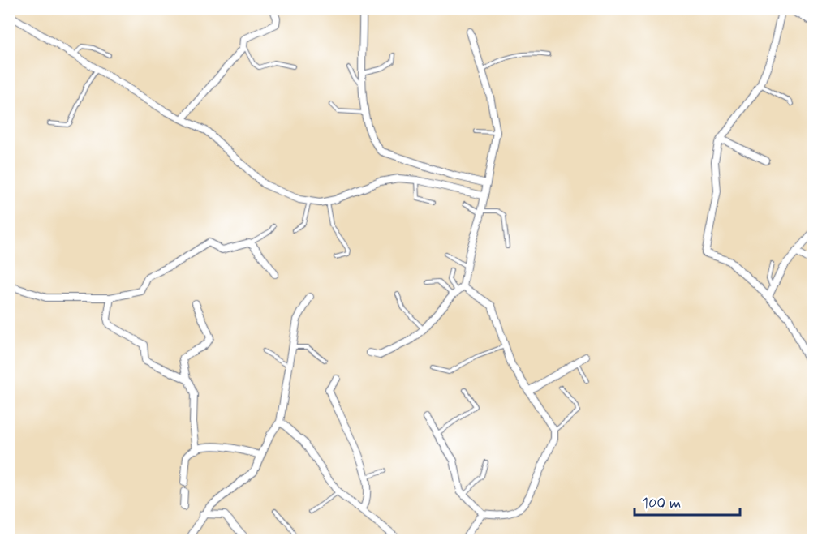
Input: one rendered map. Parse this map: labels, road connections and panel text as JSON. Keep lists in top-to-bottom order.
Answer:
{
  "scale_bar": "100 m"
}
